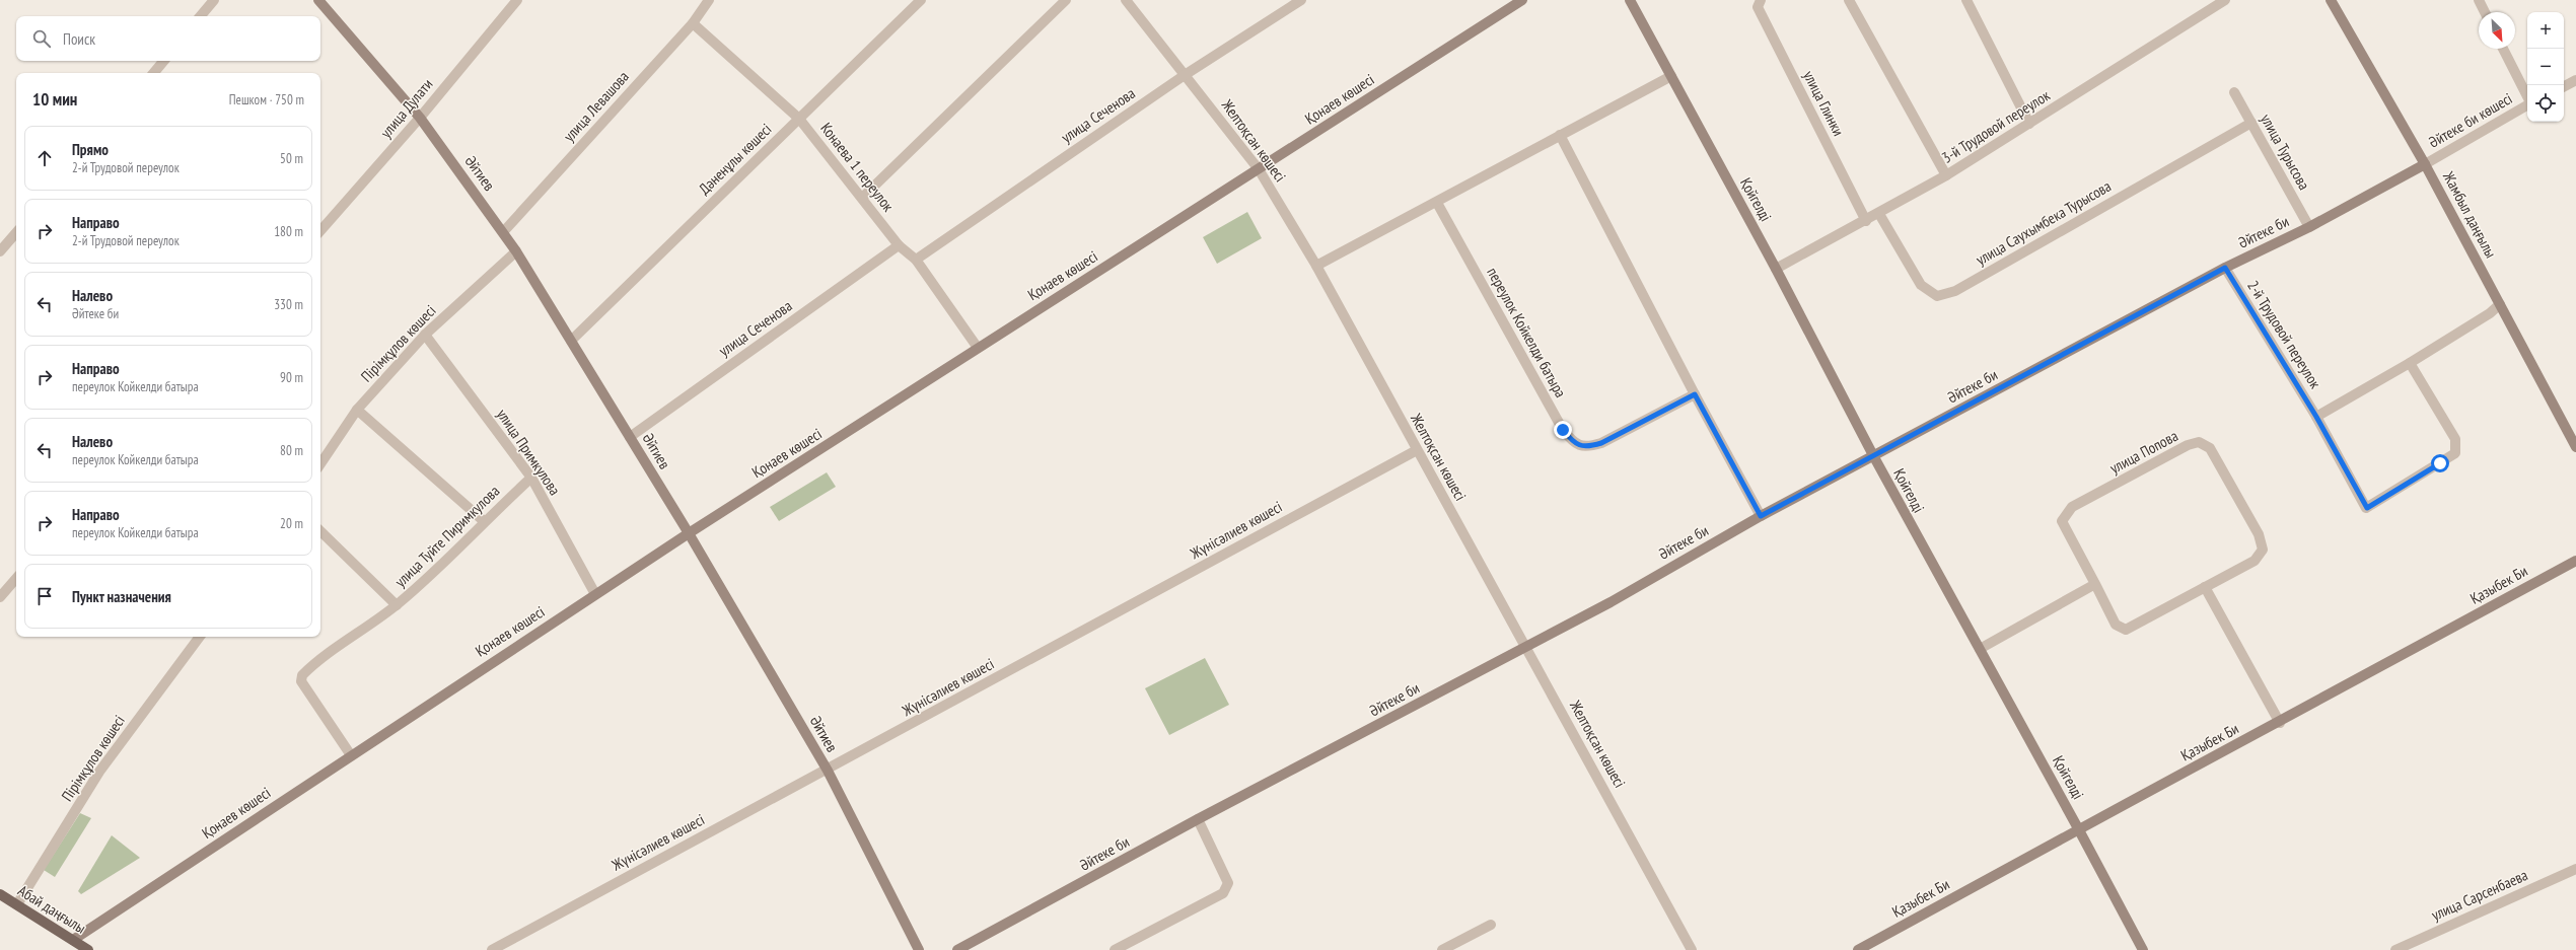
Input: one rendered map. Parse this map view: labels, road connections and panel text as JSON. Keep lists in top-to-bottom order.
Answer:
{
  "streets": {
    "main road": ["Абай даңғылы"],
    "street": [
      "Қонаев көшесі",
      "улица Глинки",
      "улица Левашова",
      "улица Дулати",
      "улица Сеченова",
      "Әйтеке би көшесі",
      "3-й Трудовой переулок",
      "Желтоқсан көшесі",
      "улица Турысова",
      "Дәненұлы көшесі",
      "Конаева 1 переулок",
      "Әйтиев",
      "Қойгелді",
      "Жамбыл даңғылы",
      "улица Саухымбека Турысова",
      "Әйтеке би",
      "переулок Койкелди батыра",
      "2-й Трудовой переулок",
      "Пірімқұлов көшесі",
      "улица Примкулова",
      "улица Попова",
      "Жүнісәлиев көшесі",
      "улица Туйте Пиримкулова",
      "Қазыбек Би",
      "улица Сарсенбаева"
    ]
  },
  "crossings": [
    ["Қонаев көшесі", "Желтоқсан көшесі"],
    ["Қонаев көшесі", "Конаева 1 переулок"],
    ["Қонаев көшесі", "Әйтиев"],
    ["Қонаев көшесі", "улица Примкулова"],
    ["Қонаев көшесі", "улица Туйте Пиримкулова"],
    ["Қонаев көшесі", "Абай даңғылы"],
    ["улица Глинки", "3-й Трудовой переулок"],
    ["улица Левашова", "Конаева 1 переулок"],
    ["улица Левашова", "Әйтиев"],
    ["улица Дулати", "Әйтиев"],
    ["улица Сеченова", "Желтоқсан көшесі"],
    ["улица Сеченова", "Конаева 1 переулок"],
    ["улица Сеченова", "Әйтиев"],
    ["Әйтеке би көшесі", "Жамбыл даңғылы"],
    ["Әйтеке би көшесі", "Әйтеке би"],
    ["3-й Трудовой переулок", "Қойгелді"],
    ["3-й Трудовой переулок", "улица Саухымбека Турысова"],
    ["Желтоқсан көшесі", "Әйтеке би"],
    ["Желтоқсан көшесі", "Жүнісәлиев көшесі"],
    ["улица Турысова", "улица Саухымбека Турысова"],
    ["улица Турысова", "Әйтеке би"],
    ["Дәненұлы көшесі", "Конаева 1 переулок"],
    ["Дәненұлы көшесі", "Әйтиев"],
    ["Әйтиев", "Пірімқұлов көшесі"],
    ["Әйтиев", "Жүнісәлиев көшесі"],
    ["Қойгелді", "Әйтеке би"],
    ["Қойгелді", "Қазыбек Би"],
    ["Жамбыл даңғылы", "Әйтеке би"],
    ["Әйтеке би", "2-й Трудовой переулок"],
    ["Пірімқұлов көшесі", "улица Примкулова"],
    ["Пірімқұлов көшесі", "Абай даңғылы"],
    ["улица Примкулова", "улица Туйте Пиримкулова"]
  ],
  "north": "bottom right",
  "page": {
    "map_buttons": ["+", "−"],
    "search": "Поиск",
    "heading": ["10 мин", "Пешком · 750 m"],
    "list": [
      ["Прямо", "2-й Трудовой переулок", "50 m"],
      ["Направо", "2-й Трудовой переулок", "180 m"],
      ["Налево", "Әйтеке би", "330 m"],
      ["Направо", "переулок Койкелди батыра", "90 m"],
      ["Налево", "переулок Койкелди батыра", "80 m"],
      ["Направо", "переулок Койкелди батыра", "20 m"],
      "Пункт назначения"
    ]
  }
}
